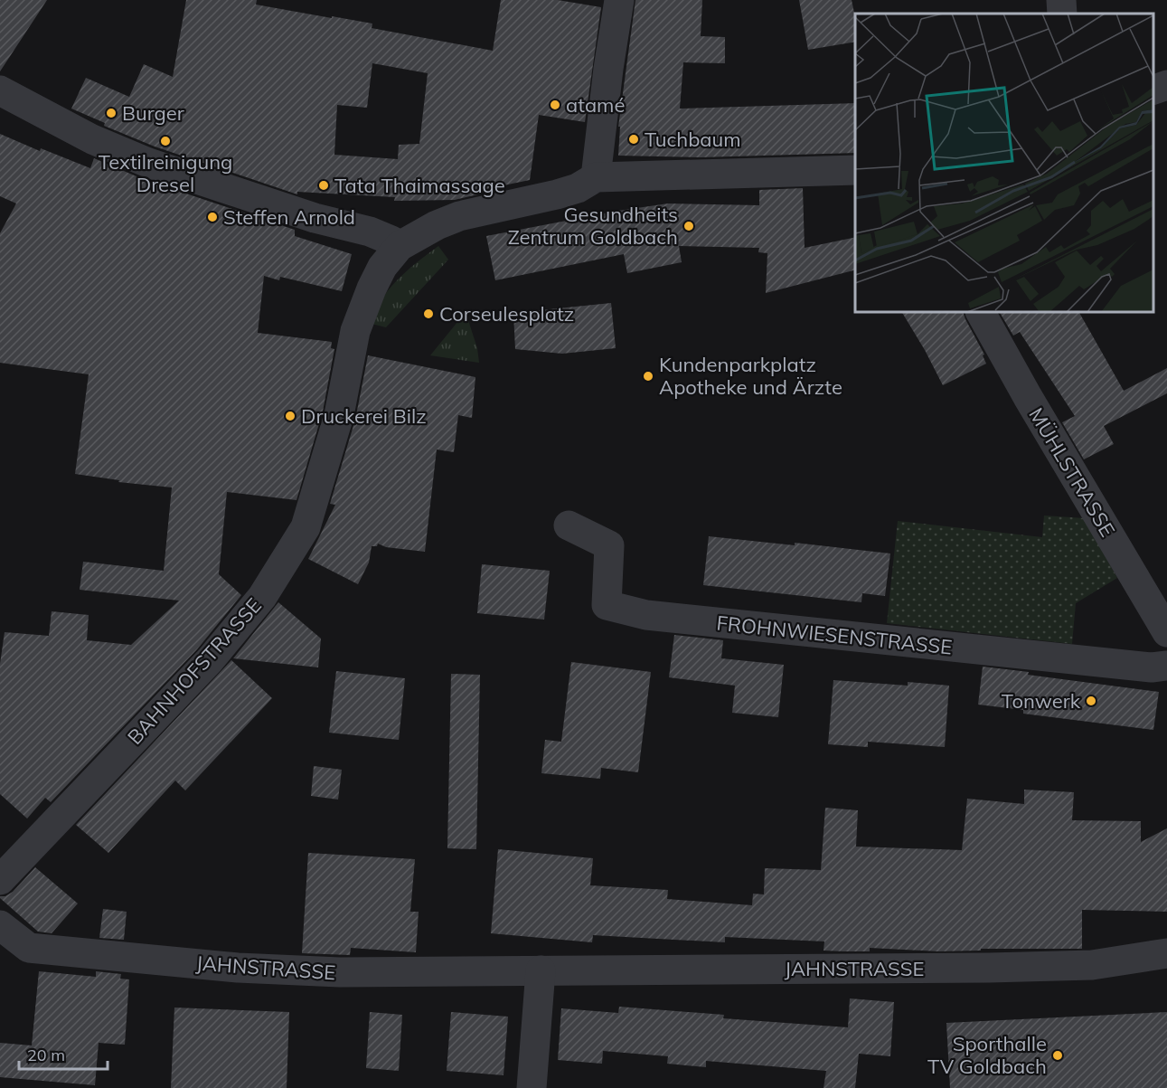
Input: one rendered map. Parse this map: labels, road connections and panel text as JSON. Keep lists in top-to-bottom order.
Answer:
{
  "streets": {
    "street": [
      "MÜHLSTRASSE",
      "FROHNWIESENSTRASSE",
      "BAHNHOFSTRASSE",
      "JAHNSTRASSE"
    ]
  },
  "places": [
    "atamé",
    "Burger",
    "Tuchbaum",
    "Textilreinigung Dresel",
    "Tata Thaimassage",
    "Steffen Arnold",
    "Gesundheits Zentrum Goldbach",
    "Corseulesplatz",
    "Kundenparkplatz Apotheke und Ärzte",
    "Druckerei Bilz",
    "Tonwerk",
    "Sporthalle TV Goldbach"
  ],
  "scale_bar": "20 m"
}
